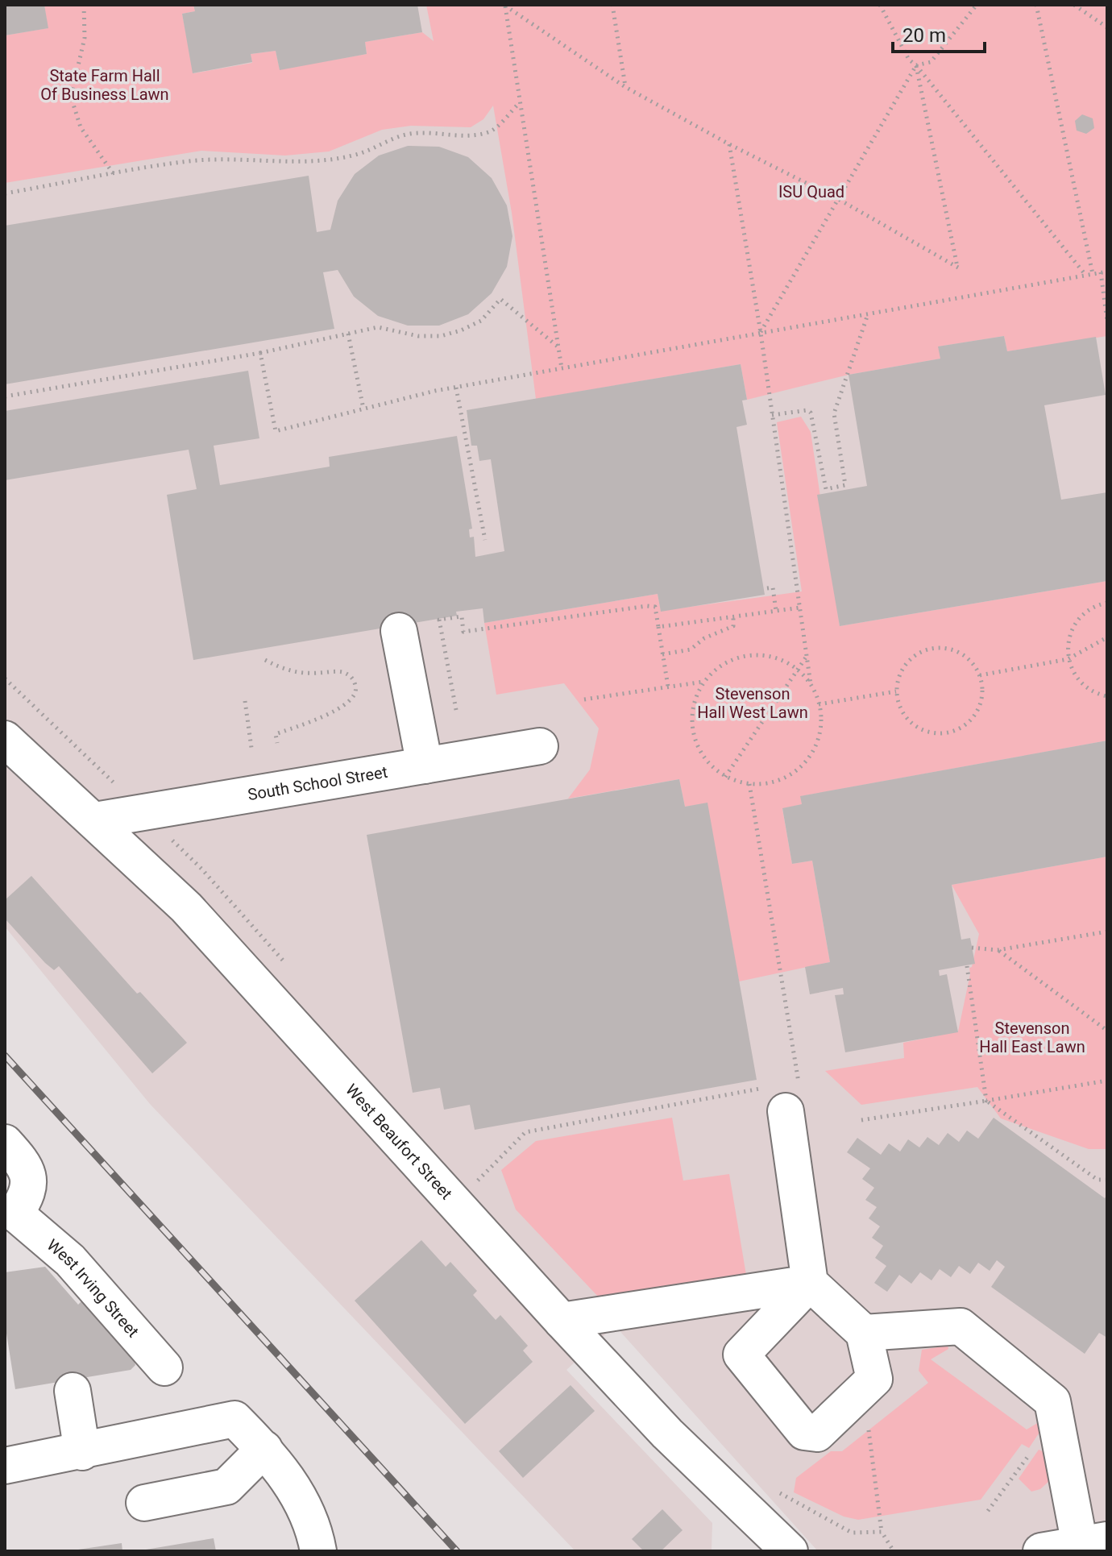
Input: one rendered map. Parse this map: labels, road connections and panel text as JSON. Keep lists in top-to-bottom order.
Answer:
{
  "streets": {
    "street": ["South School Street", "West Beaufort Street", "West Irving Street"]
  },
  "crossings": [
    ["South School Street", "West Beaufort Street"]
  ],
  "parks": [
    "State Farm Hall Of Business Lawn",
    "ISU Quad",
    "Stevenson Hall West Lawn",
    "Stevenson Hall East Lawn"
  ],
  "scale_bar": "20 m"
}
